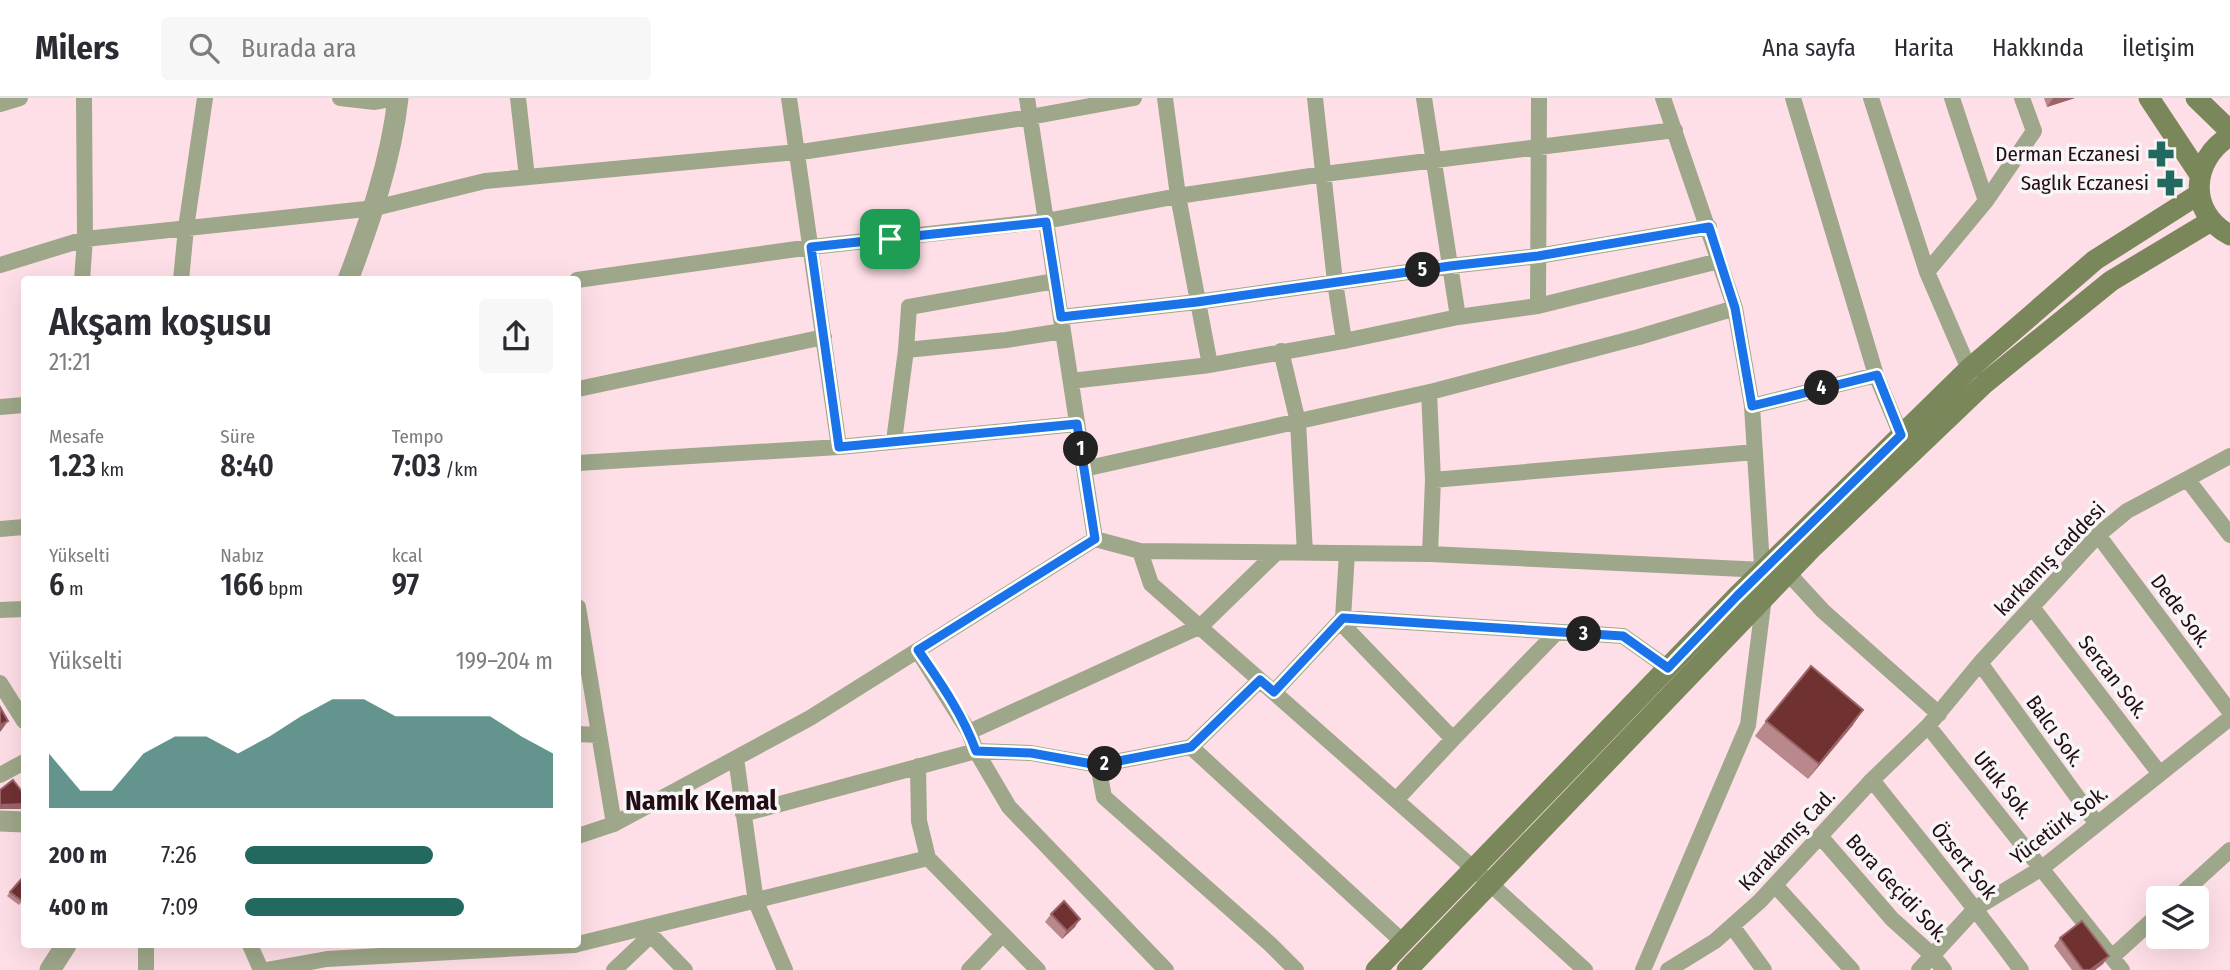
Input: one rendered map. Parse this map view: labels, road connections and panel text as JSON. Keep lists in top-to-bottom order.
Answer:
{
  "streets": {
    "street": [
      "karkamış caddesi",
      "Dede Sok.",
      "Sercan Sok.",
      "Balcı Sok.",
      "Ufuk Sok.",
      "Yücetürk Sok.",
      "Karakamış Cad.",
      "Özsert Sok",
      "Bora Geçidi Sok."
    ]
  },
  "crossings": [
    ["karkamış caddesi", "Dede Sok."],
    ["karkamış caddesi", "Sercan Sok."],
    ["karkamış caddesi", "Balcı Sok."],
    ["karkamış caddesi", "Ufuk Sok."],
    ["karkamış caddesi", "Karakamış Cad."],
    ["Sercan Sok.", "Yücetürk Sok."],
    ["Balcı Sok.", "Yücetürk Sok."],
    ["Ufuk Sok.", "Yücetürk Sok."],
    ["Ufuk Sok.", "Karakamış Cad."],
    ["Yücetürk Sok.", "Özsert Sok"],
    ["Yücetürk Sok.", "Bora Geçidi Sok."],
    ["Karakamış Cad.", "Özsert Sok"],
    ["Karakamış Cad.", "Bora Geçidi Sok."]
  ],
  "districts": ["Namık Kemal"],
  "places": {
    "pharmacy": ["Derman Eczanesi", "Saglık Eczanesi"]
  },
  "page": {
    "header": "Milers",
    "search": "Burada ara",
    "nav": [
      "Ana sayfa",
      "Harita",
      "Hakkında",
      "İletişim"
    ],
    "pins": [
      "5",
      "4",
      "1",
      "3",
      "2"
    ],
    "heading": ["Akşam koşusu", "21:21"],
    "stats": [
      ["Mesafe", "1.23 km"],
      ["Süre", "8:40"],
      ["Tempo", "7:03 /km"],
      ["Yükselti", "6 m"],
      ["Nabız", "166 bpm"],
      ["kcal", "97"]
    ],
    "chart": ["Yükselti", "199–204 m"],
    "list": [
      {
        "name": "200 m",
        "note": "7:26"
      },
      {
        "name": "400 m",
        "note": "7:09"
      }
    ]
  }
}
